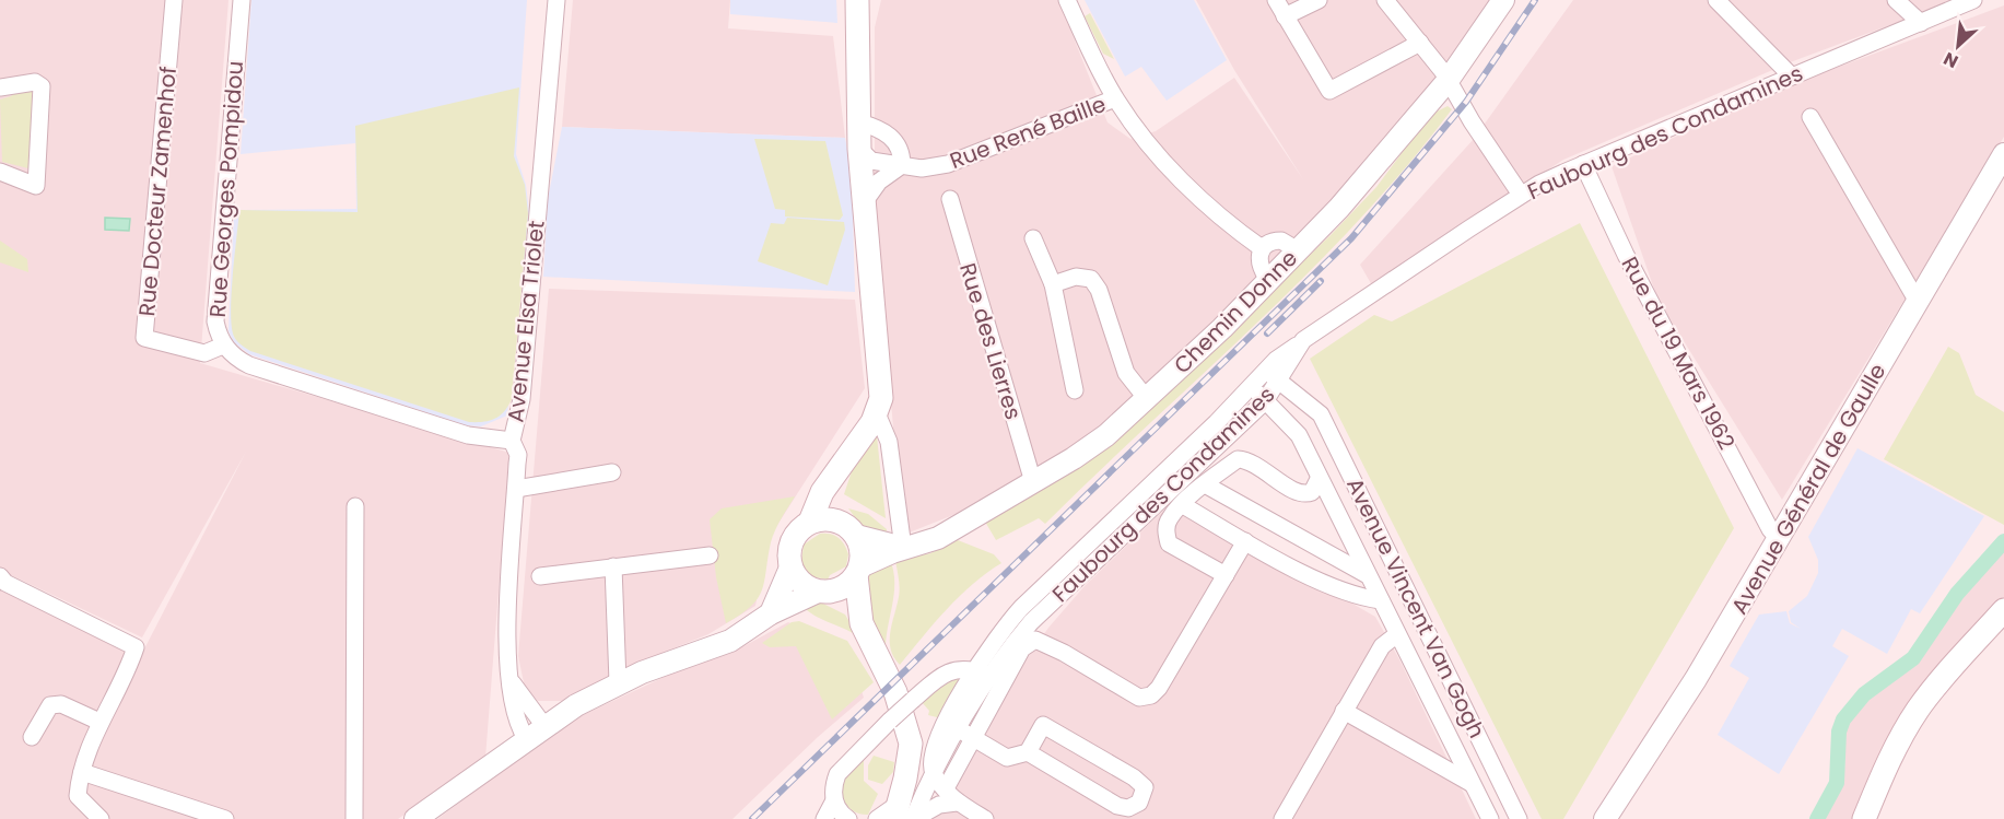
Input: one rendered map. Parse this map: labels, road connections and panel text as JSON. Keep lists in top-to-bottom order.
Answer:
{
  "streets": {
    "street": [
      "Rue René Baille",
      "Faubourg des Condamines",
      "Rue Georges Pompidou",
      "Rue Docteur Zamenhof",
      "Chemin Donne",
      "Avenue Elsa Triolet",
      "Rue des Lierres",
      "Rue du 19 Mars 1962",
      "Avenue Général de Gaulle",
      "Avenue Vincent Van Gogh"
    ]
  },
  "crossings": [
    ["Faubourg des Condamines", "Rue du 19 Mars 1962"],
    ["Faubourg des Condamines", "Avenue Vincent Van Gogh"],
    ["Rue Georges Pompidou", "Rue Docteur Zamenhof"],
    ["Rue Georges Pompidou", "Avenue Elsa Triolet"],
    ["Chemin Donne", "Rue des Lierres"],
    ["Rue du 19 Mars 1962", "Avenue Général de Gaulle"]
  ],
  "north": "bottom left"
}
